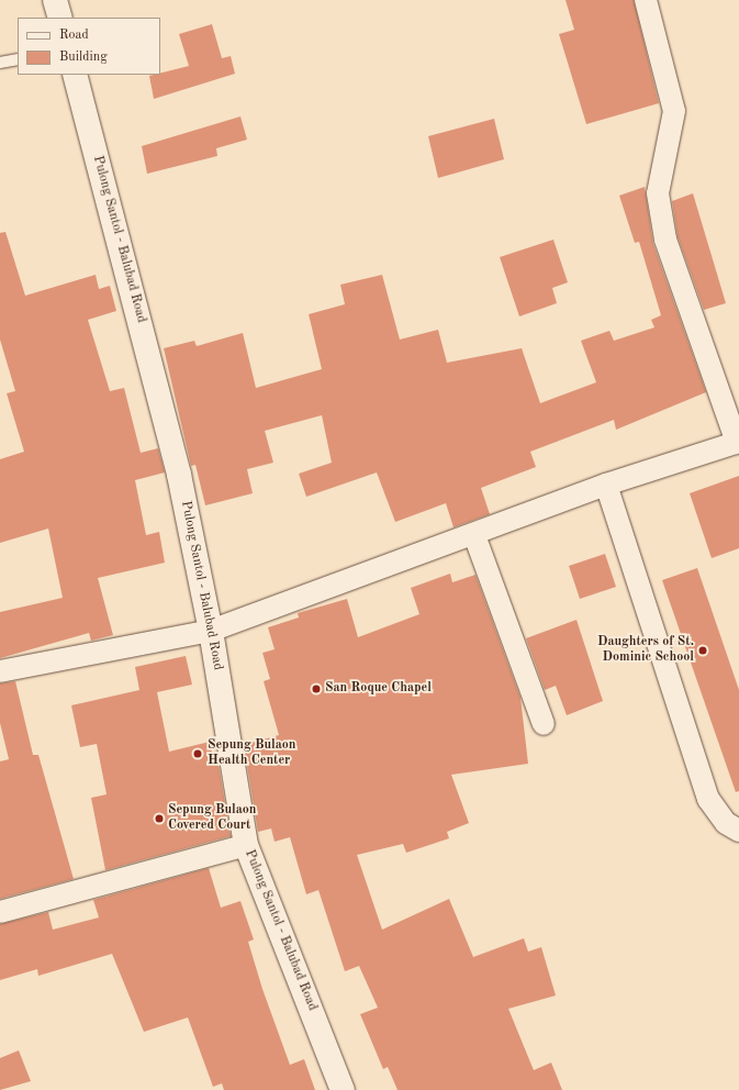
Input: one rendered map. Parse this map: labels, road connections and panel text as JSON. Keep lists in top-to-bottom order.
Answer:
{
  "streets": {
    "street": ["Pulong Santol - Balubad Road"]
  },
  "places": [
    "Daughters of St. Dominic School",
    "San Roque Chapel",
    "Sepung Bulaon Health Center",
    "Sepung Bulaon Covered Court"
  ],
  "legend": ["Road", "Building"]
}
